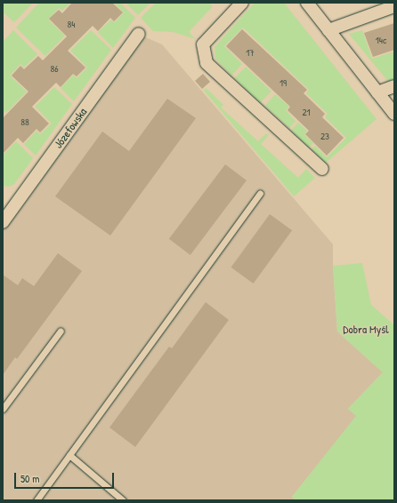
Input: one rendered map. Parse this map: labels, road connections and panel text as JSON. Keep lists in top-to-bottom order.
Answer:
{
  "streets": {
    "street": ["Józefowska"]
  },
  "parks": ["Dobra Myśl"],
  "house_numbers": [
    "84",
    "14c",
    "17",
    "86",
    "19",
    "21",
    "88",
    "23"
  ],
  "scale_bar": "50 m"
}
